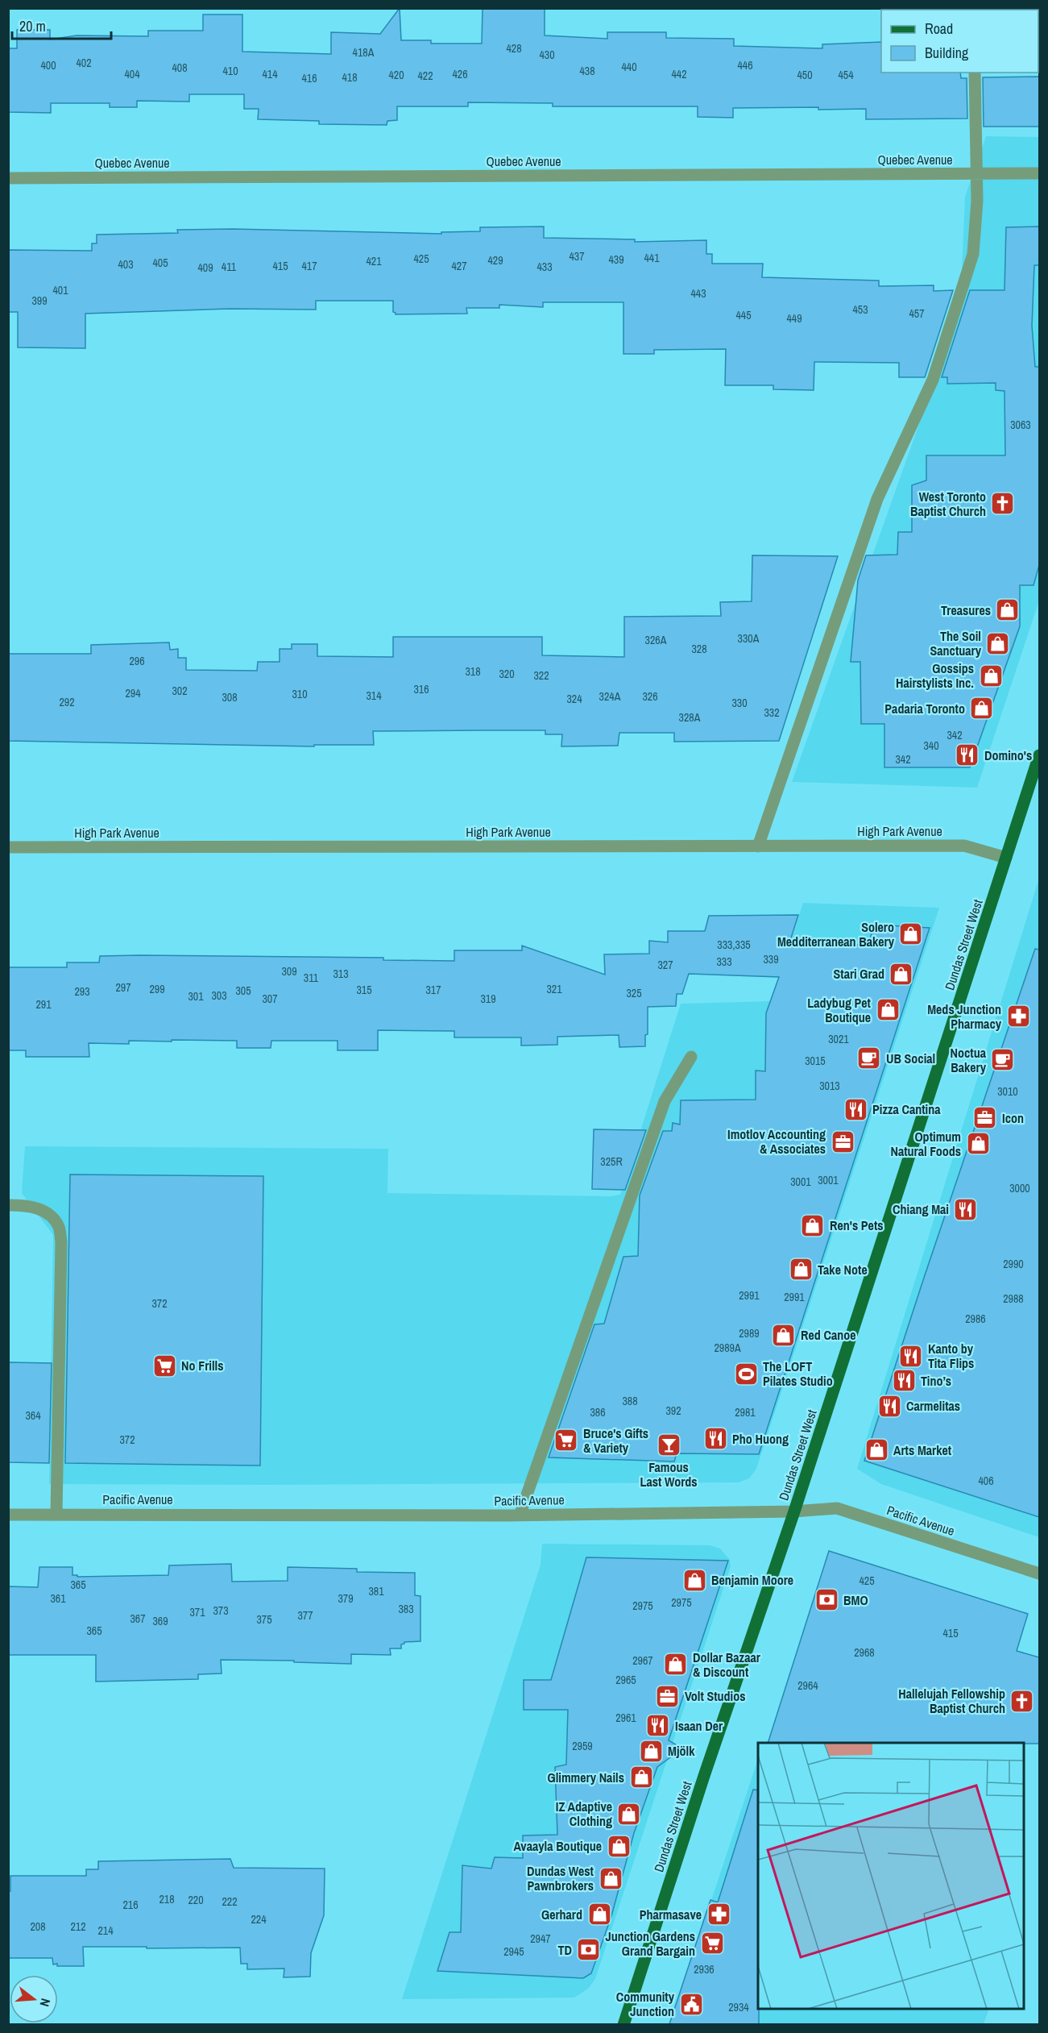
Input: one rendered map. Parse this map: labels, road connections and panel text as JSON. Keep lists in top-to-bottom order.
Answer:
{
  "streets": {
    "main road": ["Dundas Street West"],
    "street": ["Quebec Avenue", "High Park Avenue", "Pacific Avenue"]
  },
  "crossings": [
    ["High Park Avenue", "Dundas Street West"],
    ["Dundas Street West", "Pacific Avenue"]
  ],
  "places": {
    "church": ["West Toronto Baptist Church", "Hallelujah Fellowship Baptist Church"],
    "shop": [
      "Treasures",
      "The Soil Sanctuary",
      "Gossips Hairstylists Inc.",
      "Padaria Toronto",
      "Solero Medditerranean Bakery",
      "Stari Grad",
      "Ladybug Pet Boutique",
      "Optimum Natural Foods",
      "Ren's Pets",
      "Take Note",
      "Red Canoe",
      "Arts Market",
      "Benjamin Moore",
      "Dollar Bazaar & Discount",
      "Mjölk",
      "Glimmery Nails",
      "IZ Adaptive Clothing",
      "Avaayla Boutique",
      "Dundas West Pawnbrokers",
      "Gerhard"
    ],
    "restaurant": [
      "Domino's",
      "Pizza Cantina",
      "Chiang Mai",
      "Kanto by Tita Flips",
      "Tino’s",
      "Carmelitas",
      "Pho Huong",
      "Isaan Der"
    ],
    "pharmacy": ["Meds Junction Pharmacy", "Pharmasave"],
    "cafe": ["UB Social", "Noctua Bakery"],
    "office": ["Icon", "Imotlov Accounting & Associates", "Volt Studios"],
    "supermarket": ["No Frills", "Bruce's Gifts & Variety", "Junction Gardens Grand Bargain"],
    "sports": ["The LOFT Pilates Studio"],
    "bar": ["Famous Last Words"],
    "bank": ["BMO", "TD"],
    "public building": ["Community Junction"]
  },
  "house_numbers": [
    "428",
    "418A",
    "430",
    "402",
    "400",
    "446",
    "440",
    "408",
    "410",
    "438",
    "404",
    "414",
    "426",
    "442",
    "420",
    "450",
    "454",
    "422",
    "418",
    "416",
    "437",
    "441",
    "425",
    "439",
    "429",
    "421",
    "405",
    "403",
    "415",
    "417",
    "427",
    "411",
    "433",
    "409",
    "401",
    "443",
    "399",
    "453",
    "457",
    "445",
    "449",
    "3063",
    "330A",
    "326A",
    "328",
    "296",
    "318",
    "320",
    "322",
    "316",
    "302",
    "294",
    "310",
    "314",
    "324A",
    "326",
    "308",
    "324",
    "292",
    "330",
    "332",
    "328A",
    "342",
    "340",
    "342",
    "333,335",
    "339",
    "333",
    "327",
    "309",
    "313",
    "311",
    "297",
    "299",
    "321",
    "315",
    "317",
    "305",
    "293",
    "325",
    "303",
    "301",
    "307",
    "319",
    "291",
    "3021",
    "3015",
    "3013",
    "3010",
    "325R",
    "3001",
    "3001",
    "3000",
    "2990",
    "2991",
    "2991",
    "2988",
    "372",
    "2986",
    "2989",
    "2989A",
    "388",
    "392",
    "386",
    "2981",
    "364",
    "372",
    "406",
    "425",
    "365",
    "381",
    "361",
    "379",
    "2975",
    "2975",
    "383",
    "373",
    "371",
    "377",
    "367",
    "375",
    "369",
    "365",
    "415",
    "2968",
    "2967",
    "2965",
    "2964",
    "2961",
    "2959",
    "218",
    "220",
    "222",
    "216",
    "224",
    "208",
    "212",
    "214",
    "2947",
    "2945",
    "2936",
    "2934"
  ],
  "legend": ["Road", "Building"],
  "scale_bar": "20 m",
  "north": "right"
}
